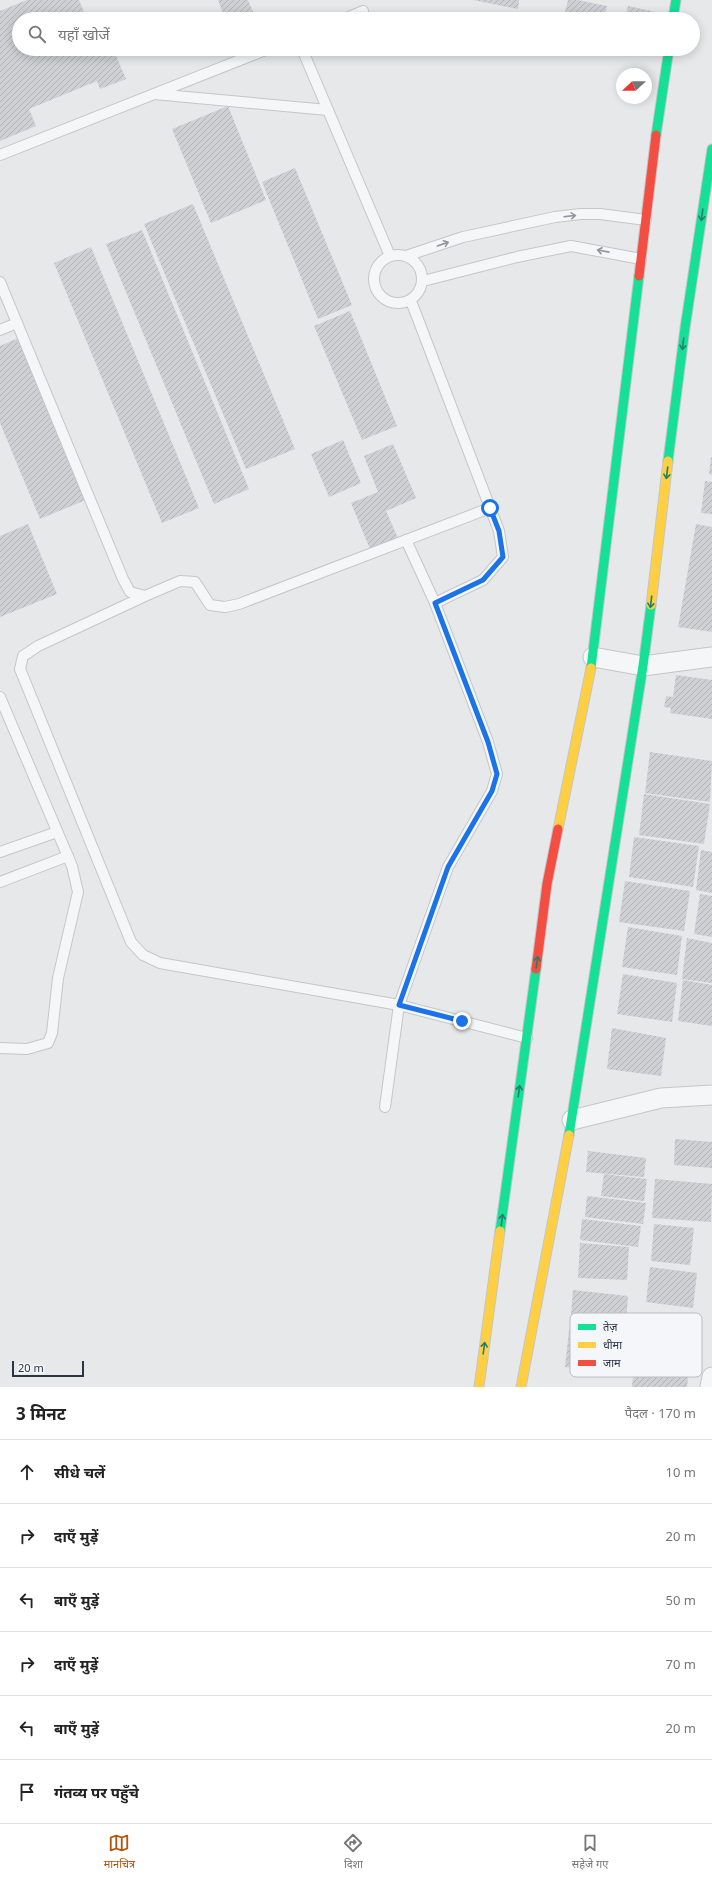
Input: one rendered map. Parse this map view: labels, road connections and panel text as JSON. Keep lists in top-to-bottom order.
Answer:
{
  "legend": ["तेज़", "धीमा", "जाम"],
  "scale_bar": "20 m",
  "north": "left",
  "page": {
    "search": "यहाँ खोजें",
    "scale": "20 m",
    "heading": ["3 मिनट", "पैदल · 170 m"],
    "list": [
      ["सीधे चलें", "10 m"],
      ["दाएँ मुड़ें", "20 m"],
      ["बाएँ मुड़ें", "50 m"],
      ["दाएँ मुड़ें", "70 m"],
      ["बाएँ मुड़ें", "20 m"],
      "गंतव्य पर पहुँचे"
    ],
    "nav": ["मानचित्र", "दिशा", "सहेजे गए"]
  }
}
